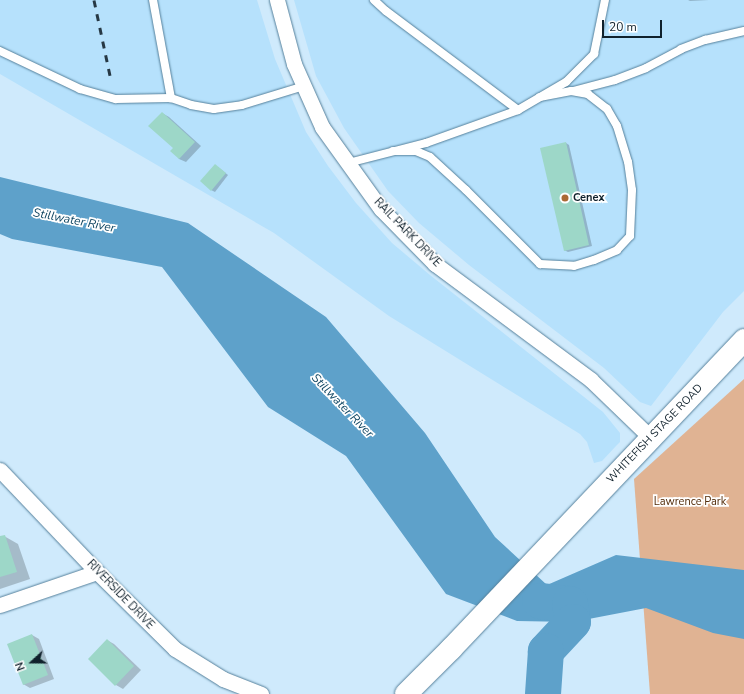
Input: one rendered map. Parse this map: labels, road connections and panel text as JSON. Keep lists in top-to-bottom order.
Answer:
{
  "streets": {
    "main road": ["WHITEFISH STAGE ROAD"],
    "street": ["RAIL PARK DRIVE", "RIVERSIDE DRIVE"]
  },
  "crossings": [
    ["RAIL PARK DRIVE", "WHITEFISH STAGE ROAD"]
  ],
  "water": ["Stillwater River"],
  "parks": ["Lawrence Park"],
  "places": ["Cenex"],
  "scale_bar": "20 m",
  "north": "left"
}
